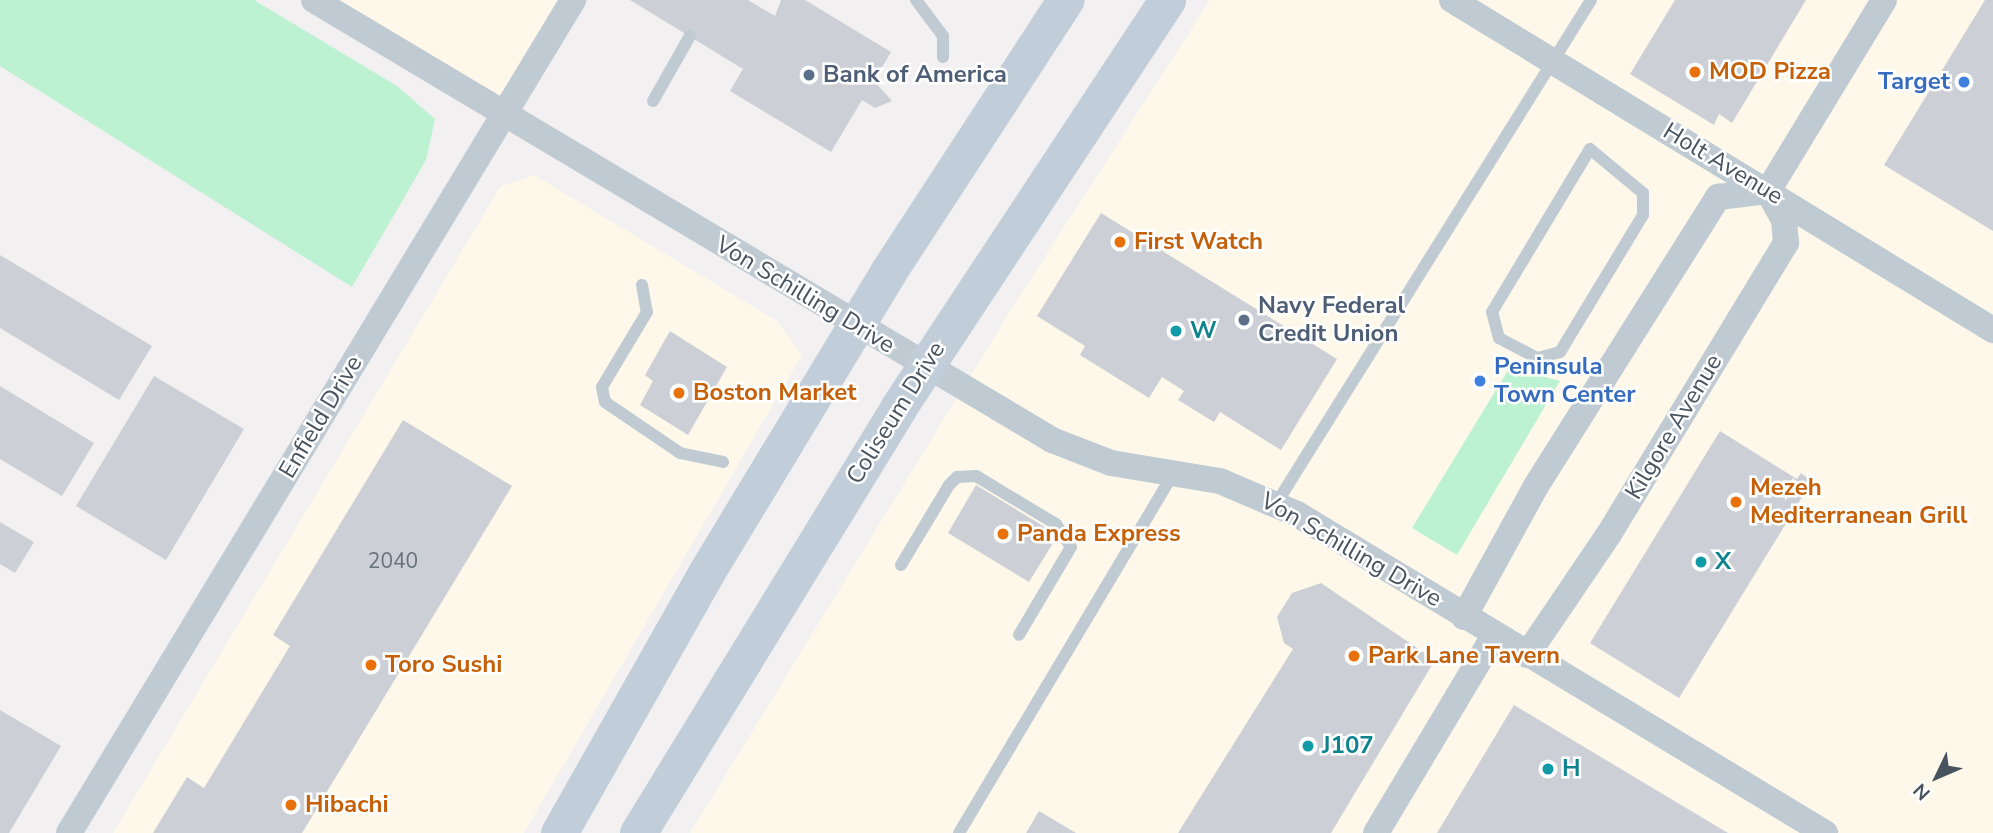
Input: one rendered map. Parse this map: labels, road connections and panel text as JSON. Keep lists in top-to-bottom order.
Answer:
{
  "streets": {
    "street": [
      "Holt Avenue",
      "Von Schilling Drive",
      "Coliseum Drive",
      "Enfield Drive",
      "Kilgore Avenue"
    ]
  },
  "crossings": [
    ["Holt Avenue", "Kilgore Avenue"],
    ["Von Schilling Drive", "Coliseum Drive"],
    ["Von Schilling Drive", "Enfield Drive"],
    ["Von Schilling Drive", "Kilgore Avenue"]
  ],
  "places": [
    "MOD Pizza",
    "Bank of America",
    "Target",
    "First Watch",
    "Navy Federal Credit Union",
    "W",
    "Peninsula Town Center",
    "Boston Market",
    "Mezeh Mediterranean Grill",
    "Panda Express",
    "X",
    "Park Lane Tavern",
    "Toro Sushi",
    "J107",
    "H",
    "Hibachi"
  ],
  "house_numbers": ["2040"],
  "north": "bottom left"
}
